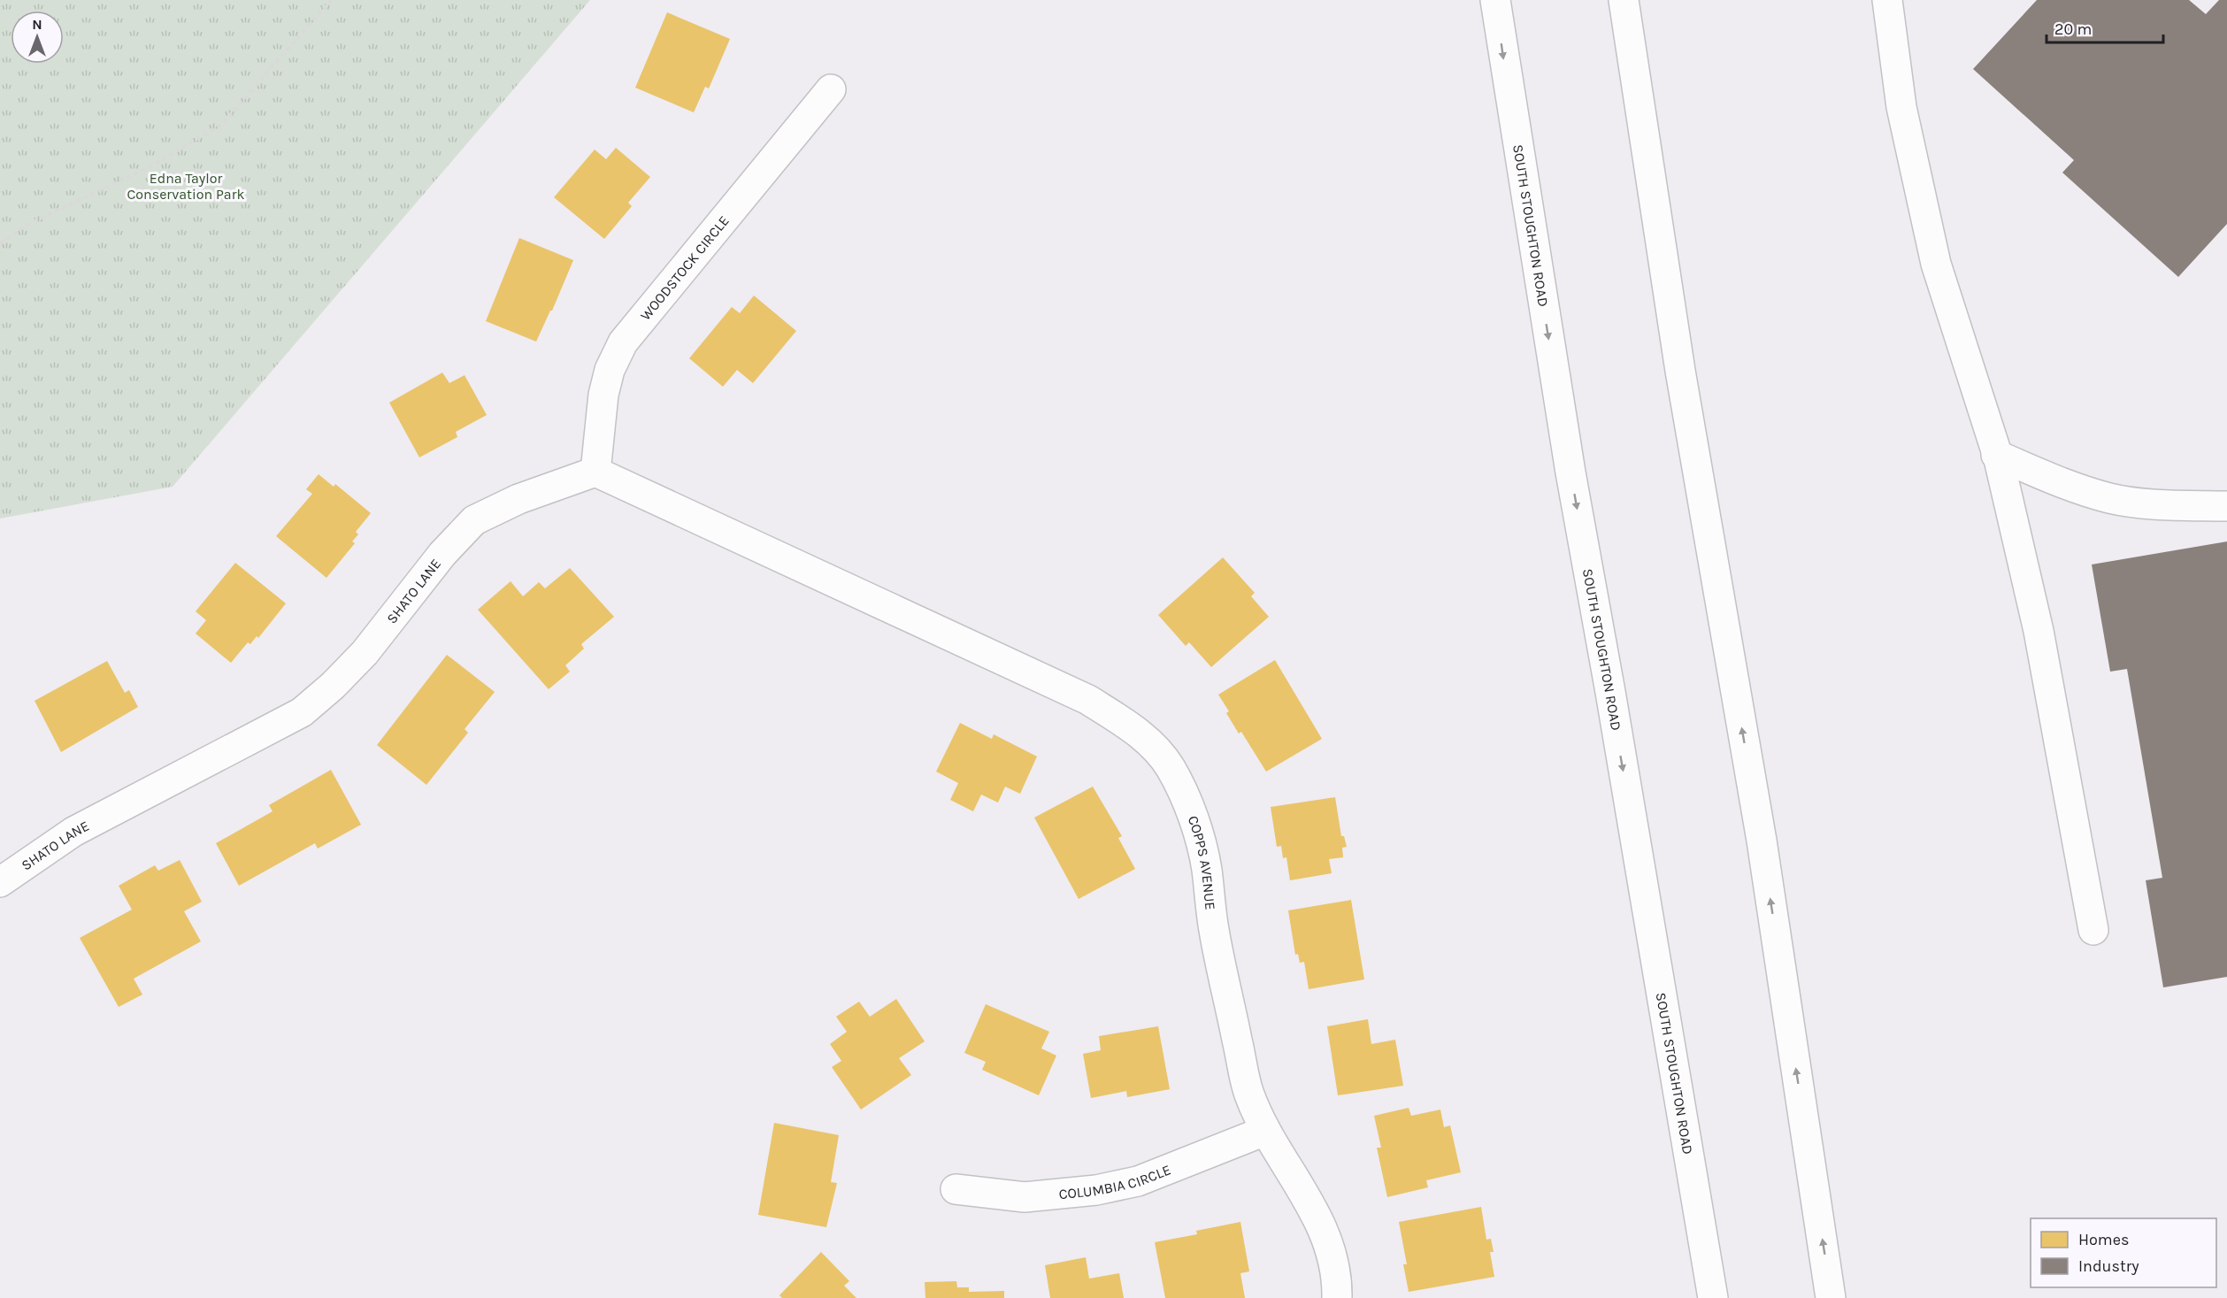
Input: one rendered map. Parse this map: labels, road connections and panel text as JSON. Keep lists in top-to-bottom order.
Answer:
{
  "streets": {
    "street": [
      "SOUTH STOUGHTON ROAD",
      "WOODSTOCK CIRCLE",
      "SHATO LANE",
      "COPPS AVENUE",
      "COLUMBIA CIRCLE"
    ]
  },
  "crossings": [
    ["WOODSTOCK CIRCLE", "SHATO LANE"],
    ["WOODSTOCK CIRCLE", "COPPS AVENUE"],
    ["SHATO LANE", "COPPS AVENUE"],
    ["COPPS AVENUE", "COLUMBIA CIRCLE"]
  ],
  "parks": ["Edna Taylor Conservation Park"],
  "legend": ["Homes", "Industry"],
  "scale_bar": "20 m",
  "north": "top"
}
